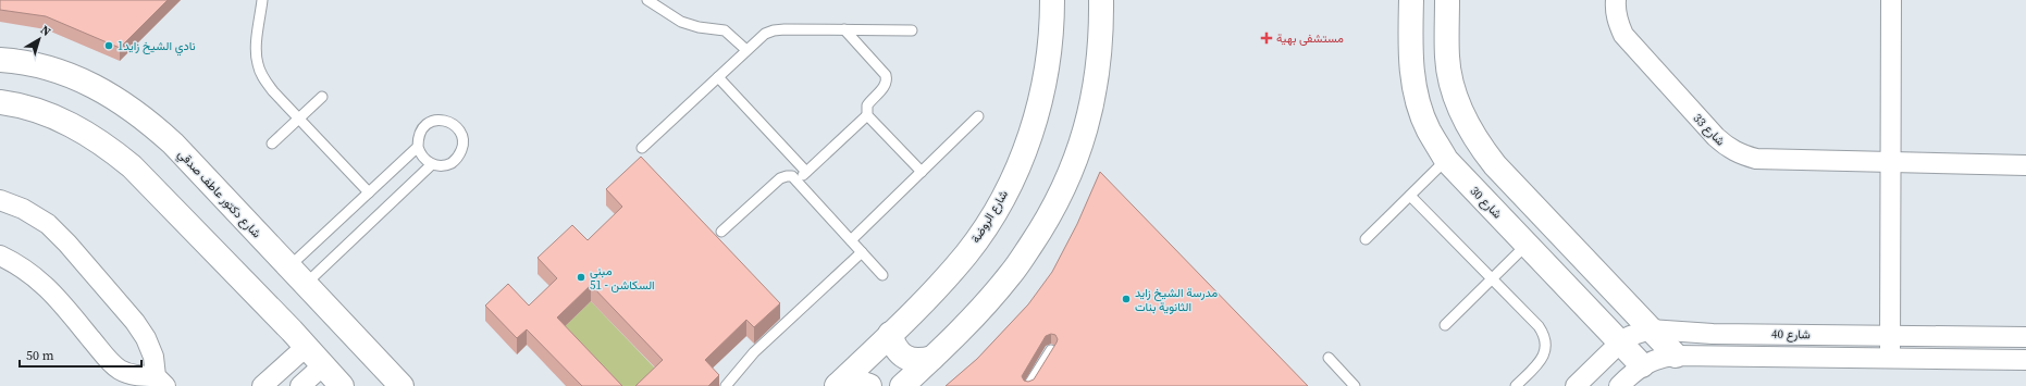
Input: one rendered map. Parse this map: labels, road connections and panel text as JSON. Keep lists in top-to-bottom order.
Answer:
{
  "streets": {
    "street": [
      "شارع 33",
      "شارع دكتور عاطف صدقي",
      "شارع 30",
      "شارع الروضة",
      "شارع 40"
    ]
  },
  "crossings": [
    ["شارع 30", "شارع 40"]
  ],
  "places": {
    "health": ["مستشفى بهية"],
    "other": ["نادي الشيخ زايد1", "مبنى السكاشن - 51", "مدرسة الشيخ زايد الثانوية بنات"]
  },
  "scale_bar": "50 m",
  "north": "top right"
}
